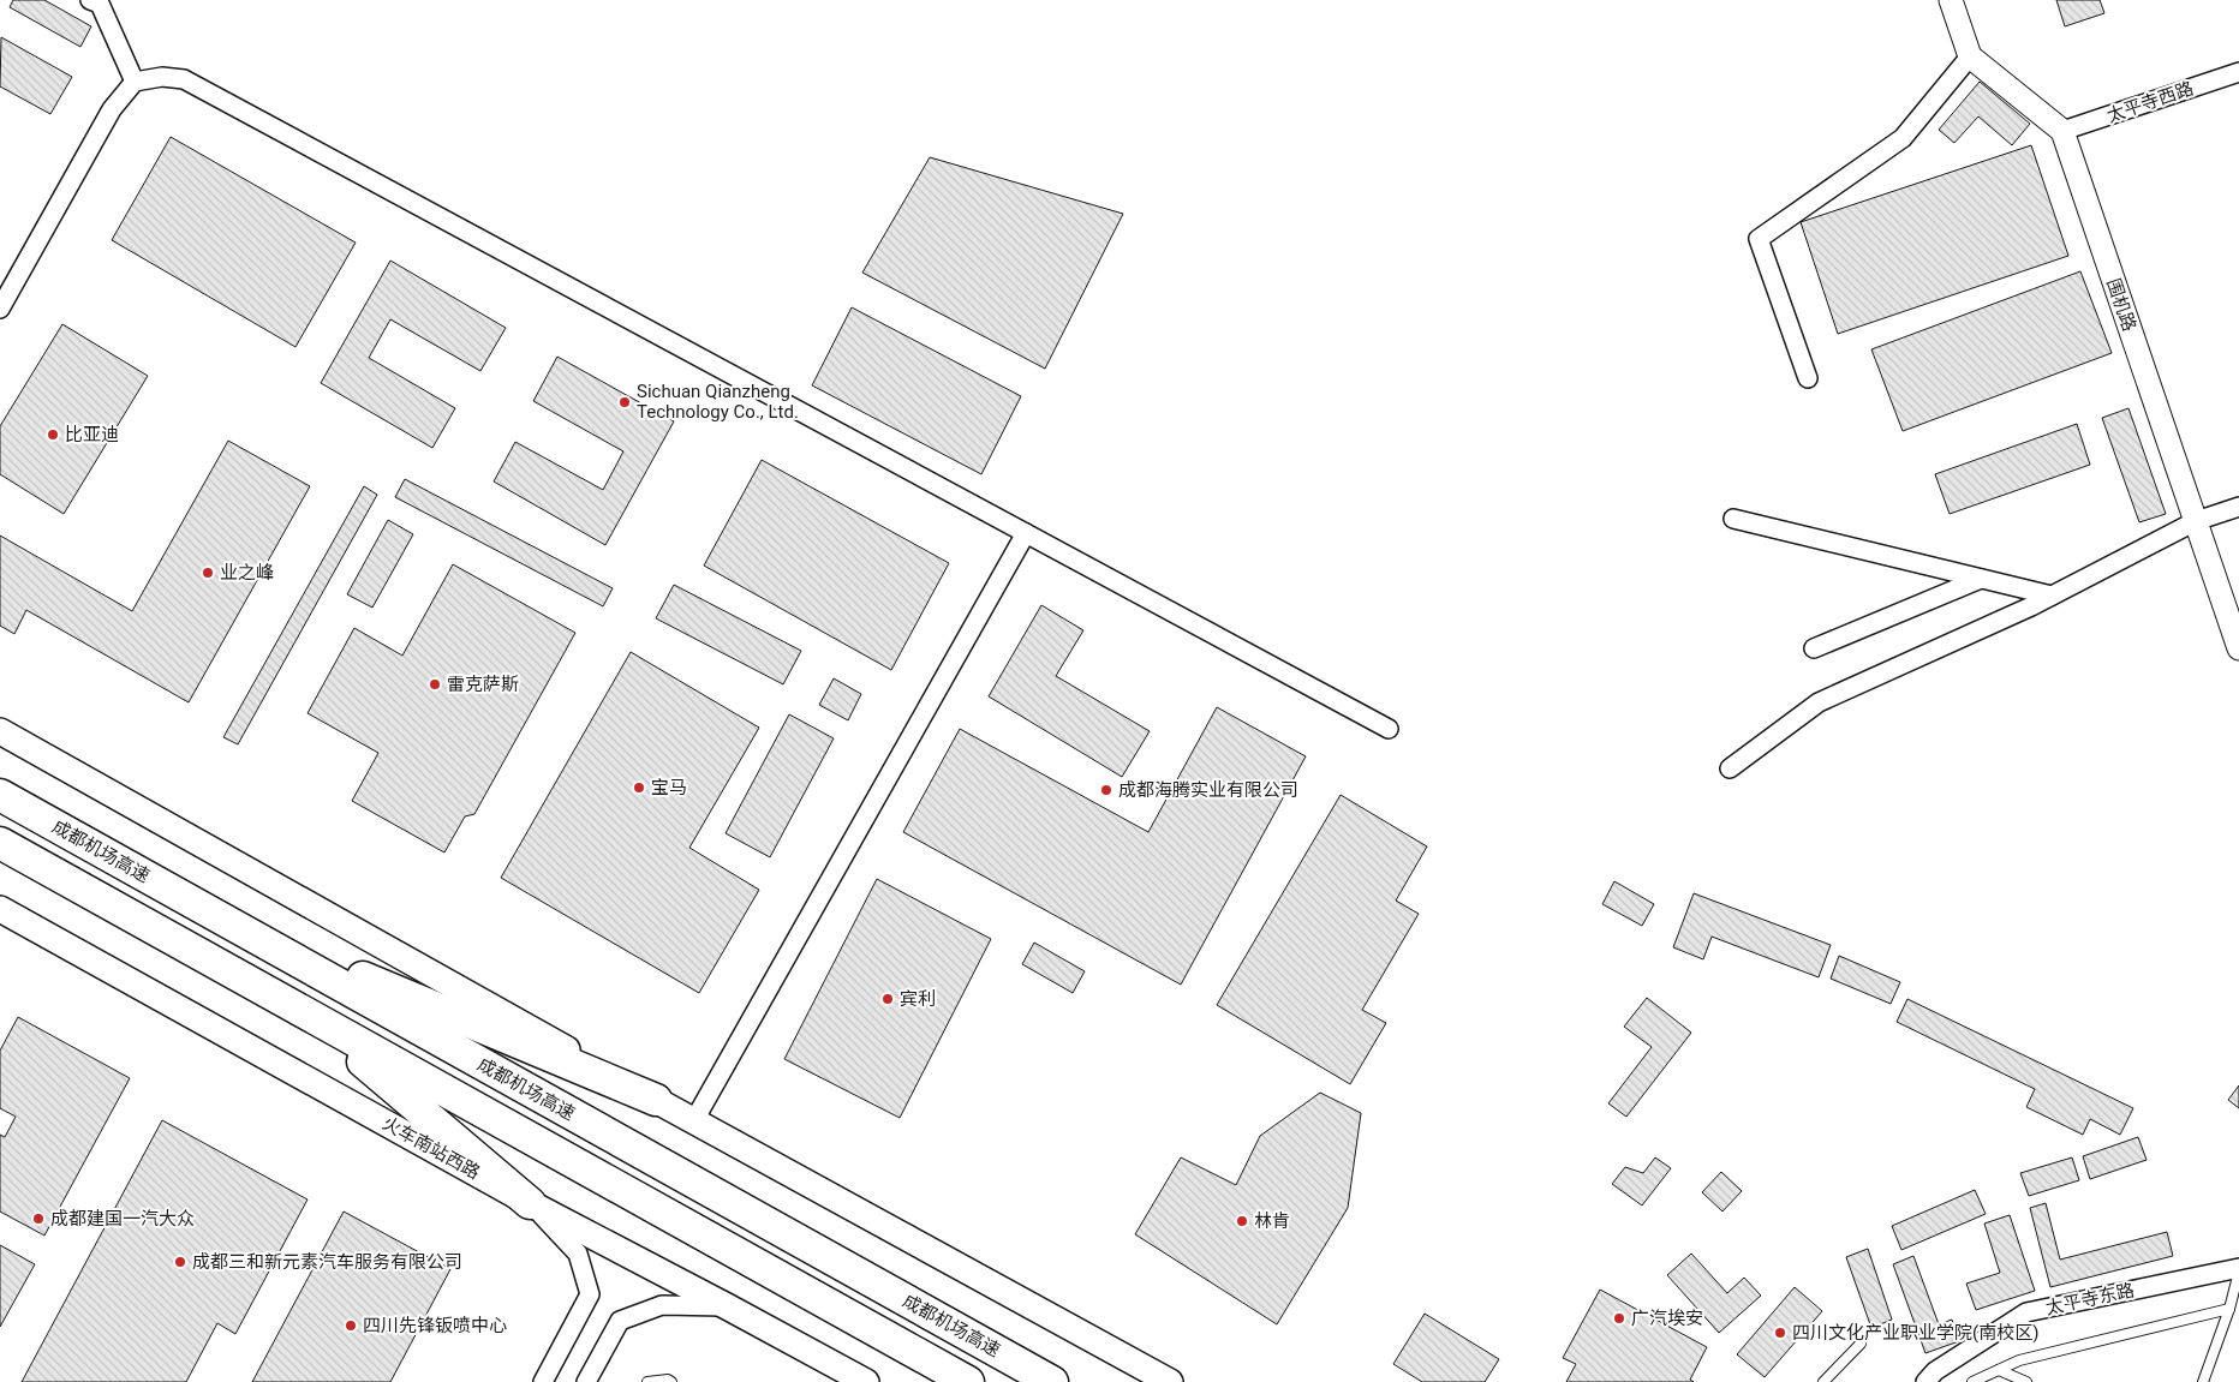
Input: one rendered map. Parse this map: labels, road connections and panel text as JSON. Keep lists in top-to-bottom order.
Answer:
{
  "streets": {
    "highway": ["成都机场高速"],
    "main road": ["火车南站西路"],
    "street": ["太平寺西路", "围机路", "太平寺东路"]
  },
  "crossings": [
    ["太平寺西路", "围机路"]
  ],
  "places": [
    "Sichuan Qianzheng Technology Co., Ltd.",
    "比亚迪",
    "业之峰",
    "雷克萨斯",
    "宝马",
    "成都海腾实业有限公司",
    "宾利",
    "成都建国一汽大众",
    "林肯",
    "成都三和新元素汽车服务有限公司",
    "广汽埃安",
    "四川先锋钣喷中心",
    "四川文化产业职业学院(南校区)"
  ]
}
